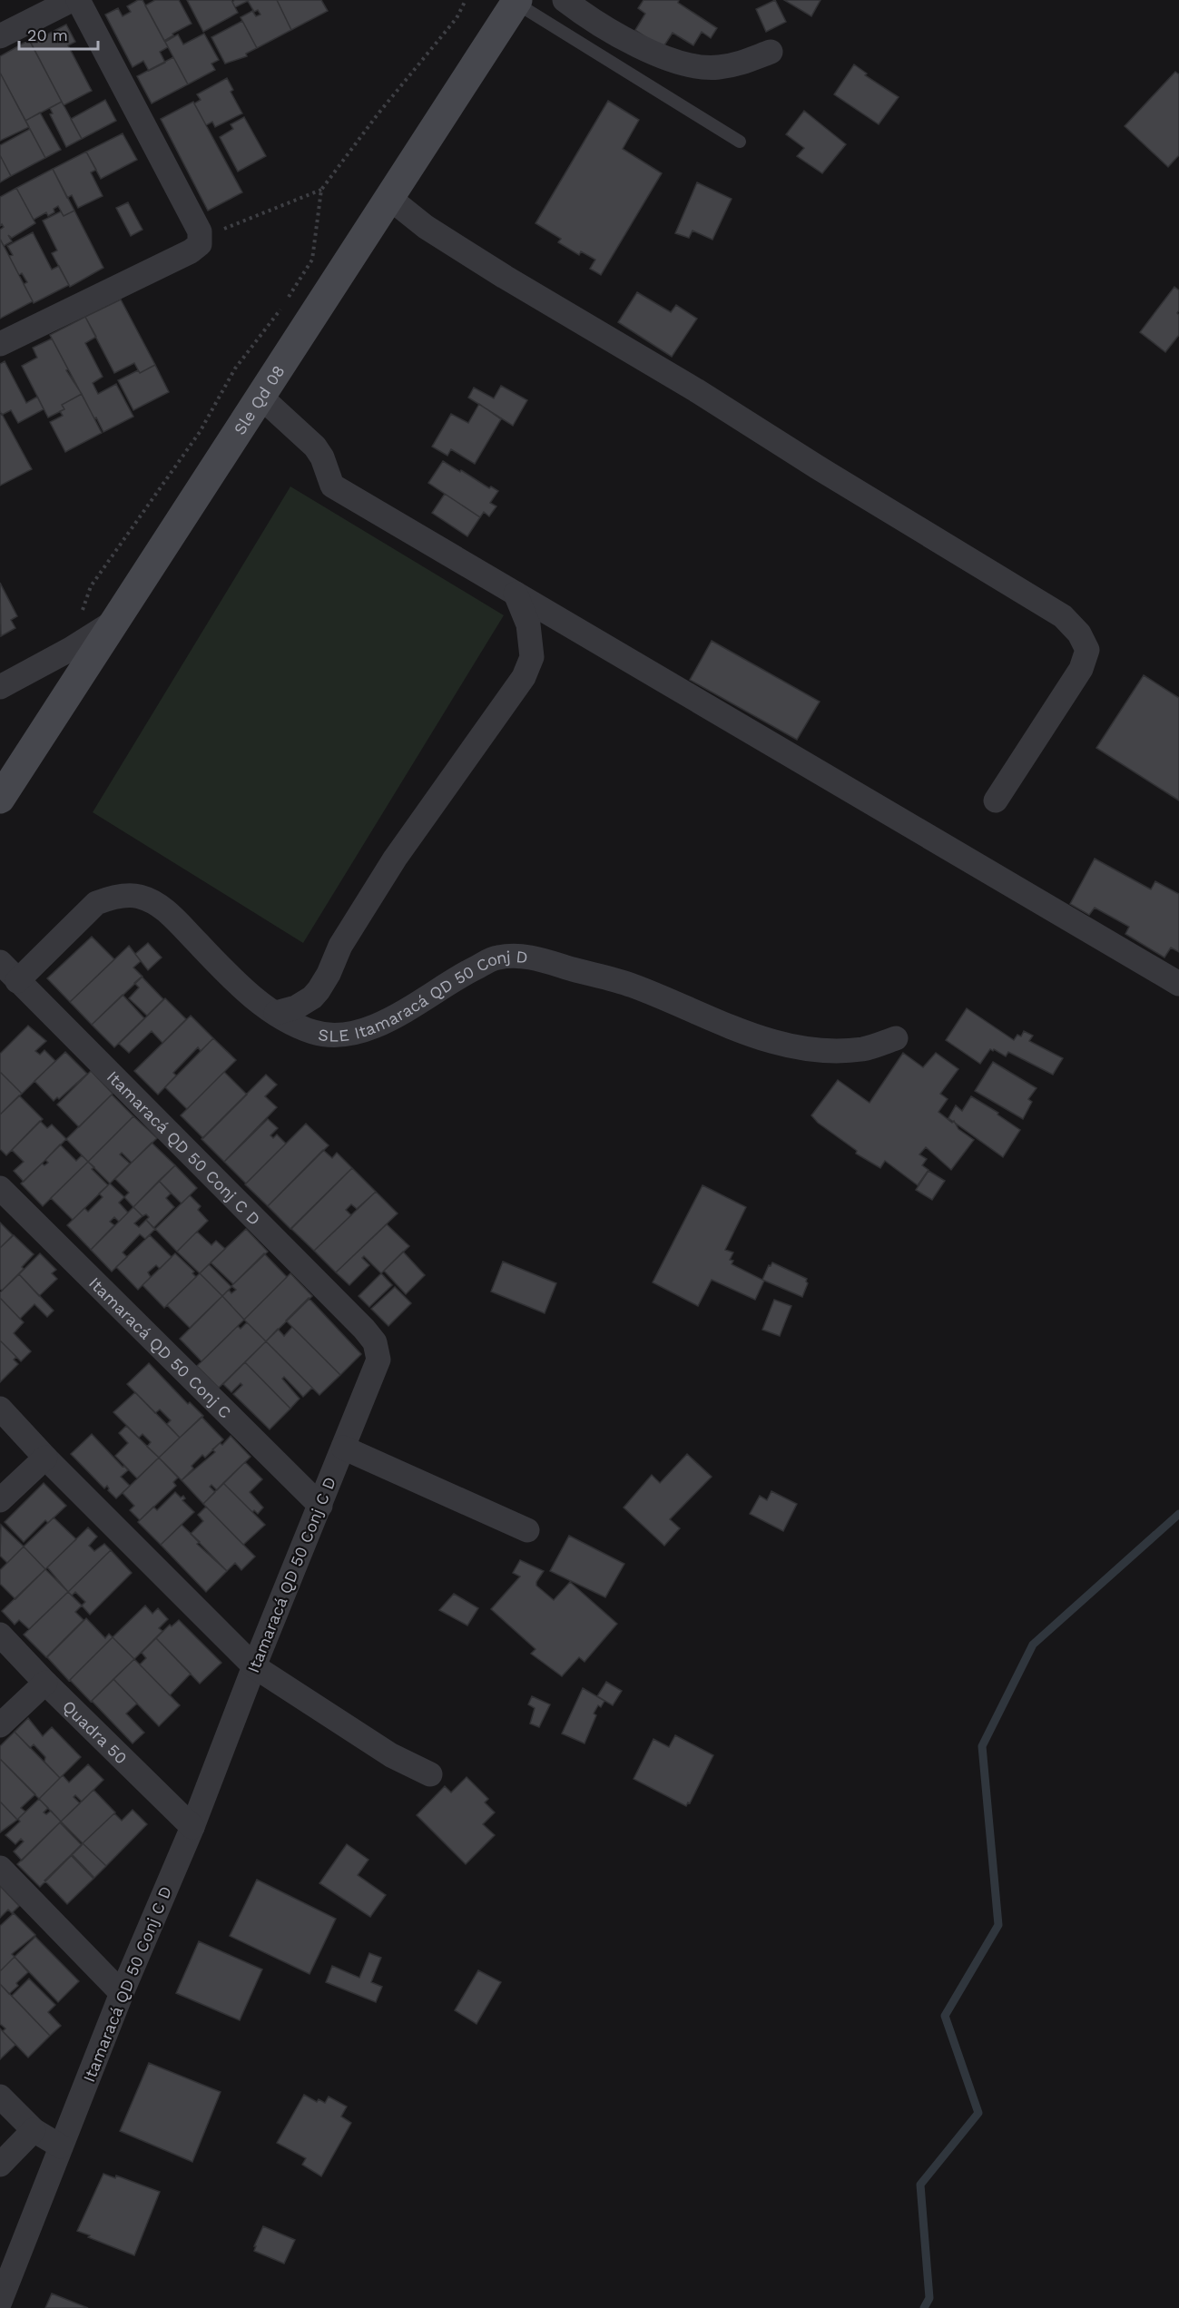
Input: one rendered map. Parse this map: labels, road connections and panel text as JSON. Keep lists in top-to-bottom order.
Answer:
{
  "streets": {
    "street": [
      "Sle Qd 08",
      "SLE Itamaracá QD 50 Conj D",
      "Itamaracá QD 50 Conj C D",
      "Itamaracá QD 50 Conj C",
      "Quadra 50"
    ]
  },
  "crossings": [
    ["SLE Itamaracá QD 50 Conj D", "Itamaracá QD 50 Conj C D"],
    ["Itamaracá QD 50 Conj C D", "Itamaracá QD 50 Conj C"],
    ["Itamaracá QD 50 Conj C D", "Quadra 50"]
  ],
  "scale_bar": "20 m"
}
